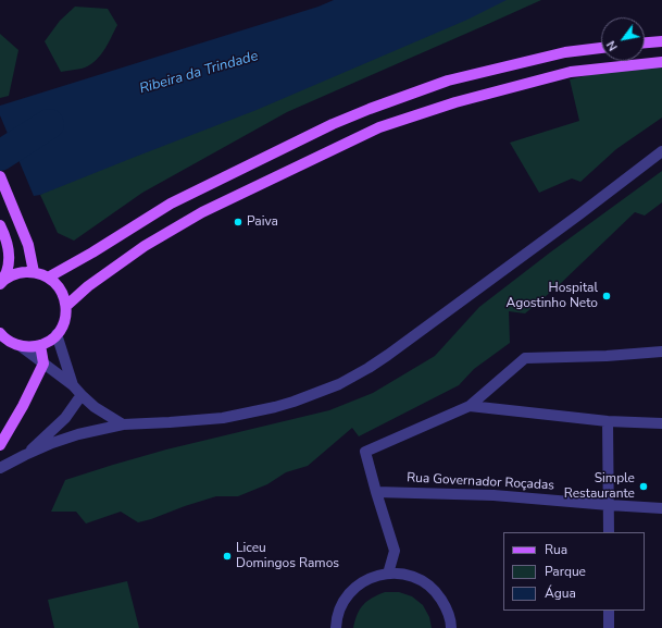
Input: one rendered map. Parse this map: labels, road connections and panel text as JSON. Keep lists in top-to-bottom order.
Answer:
{
  "streets": {
    "street": ["Rua Governador Roçadas"]
  },
  "water": ["Ribeira da Trindade"],
  "places": [
    "Paiva",
    "Hospital Agostinho Neto",
    "Simple Restaurante",
    "Liceu Domingos Ramos"
  ],
  "legend": ["Rua", "Parque", "Água"],
  "north": "bottom left"
}
